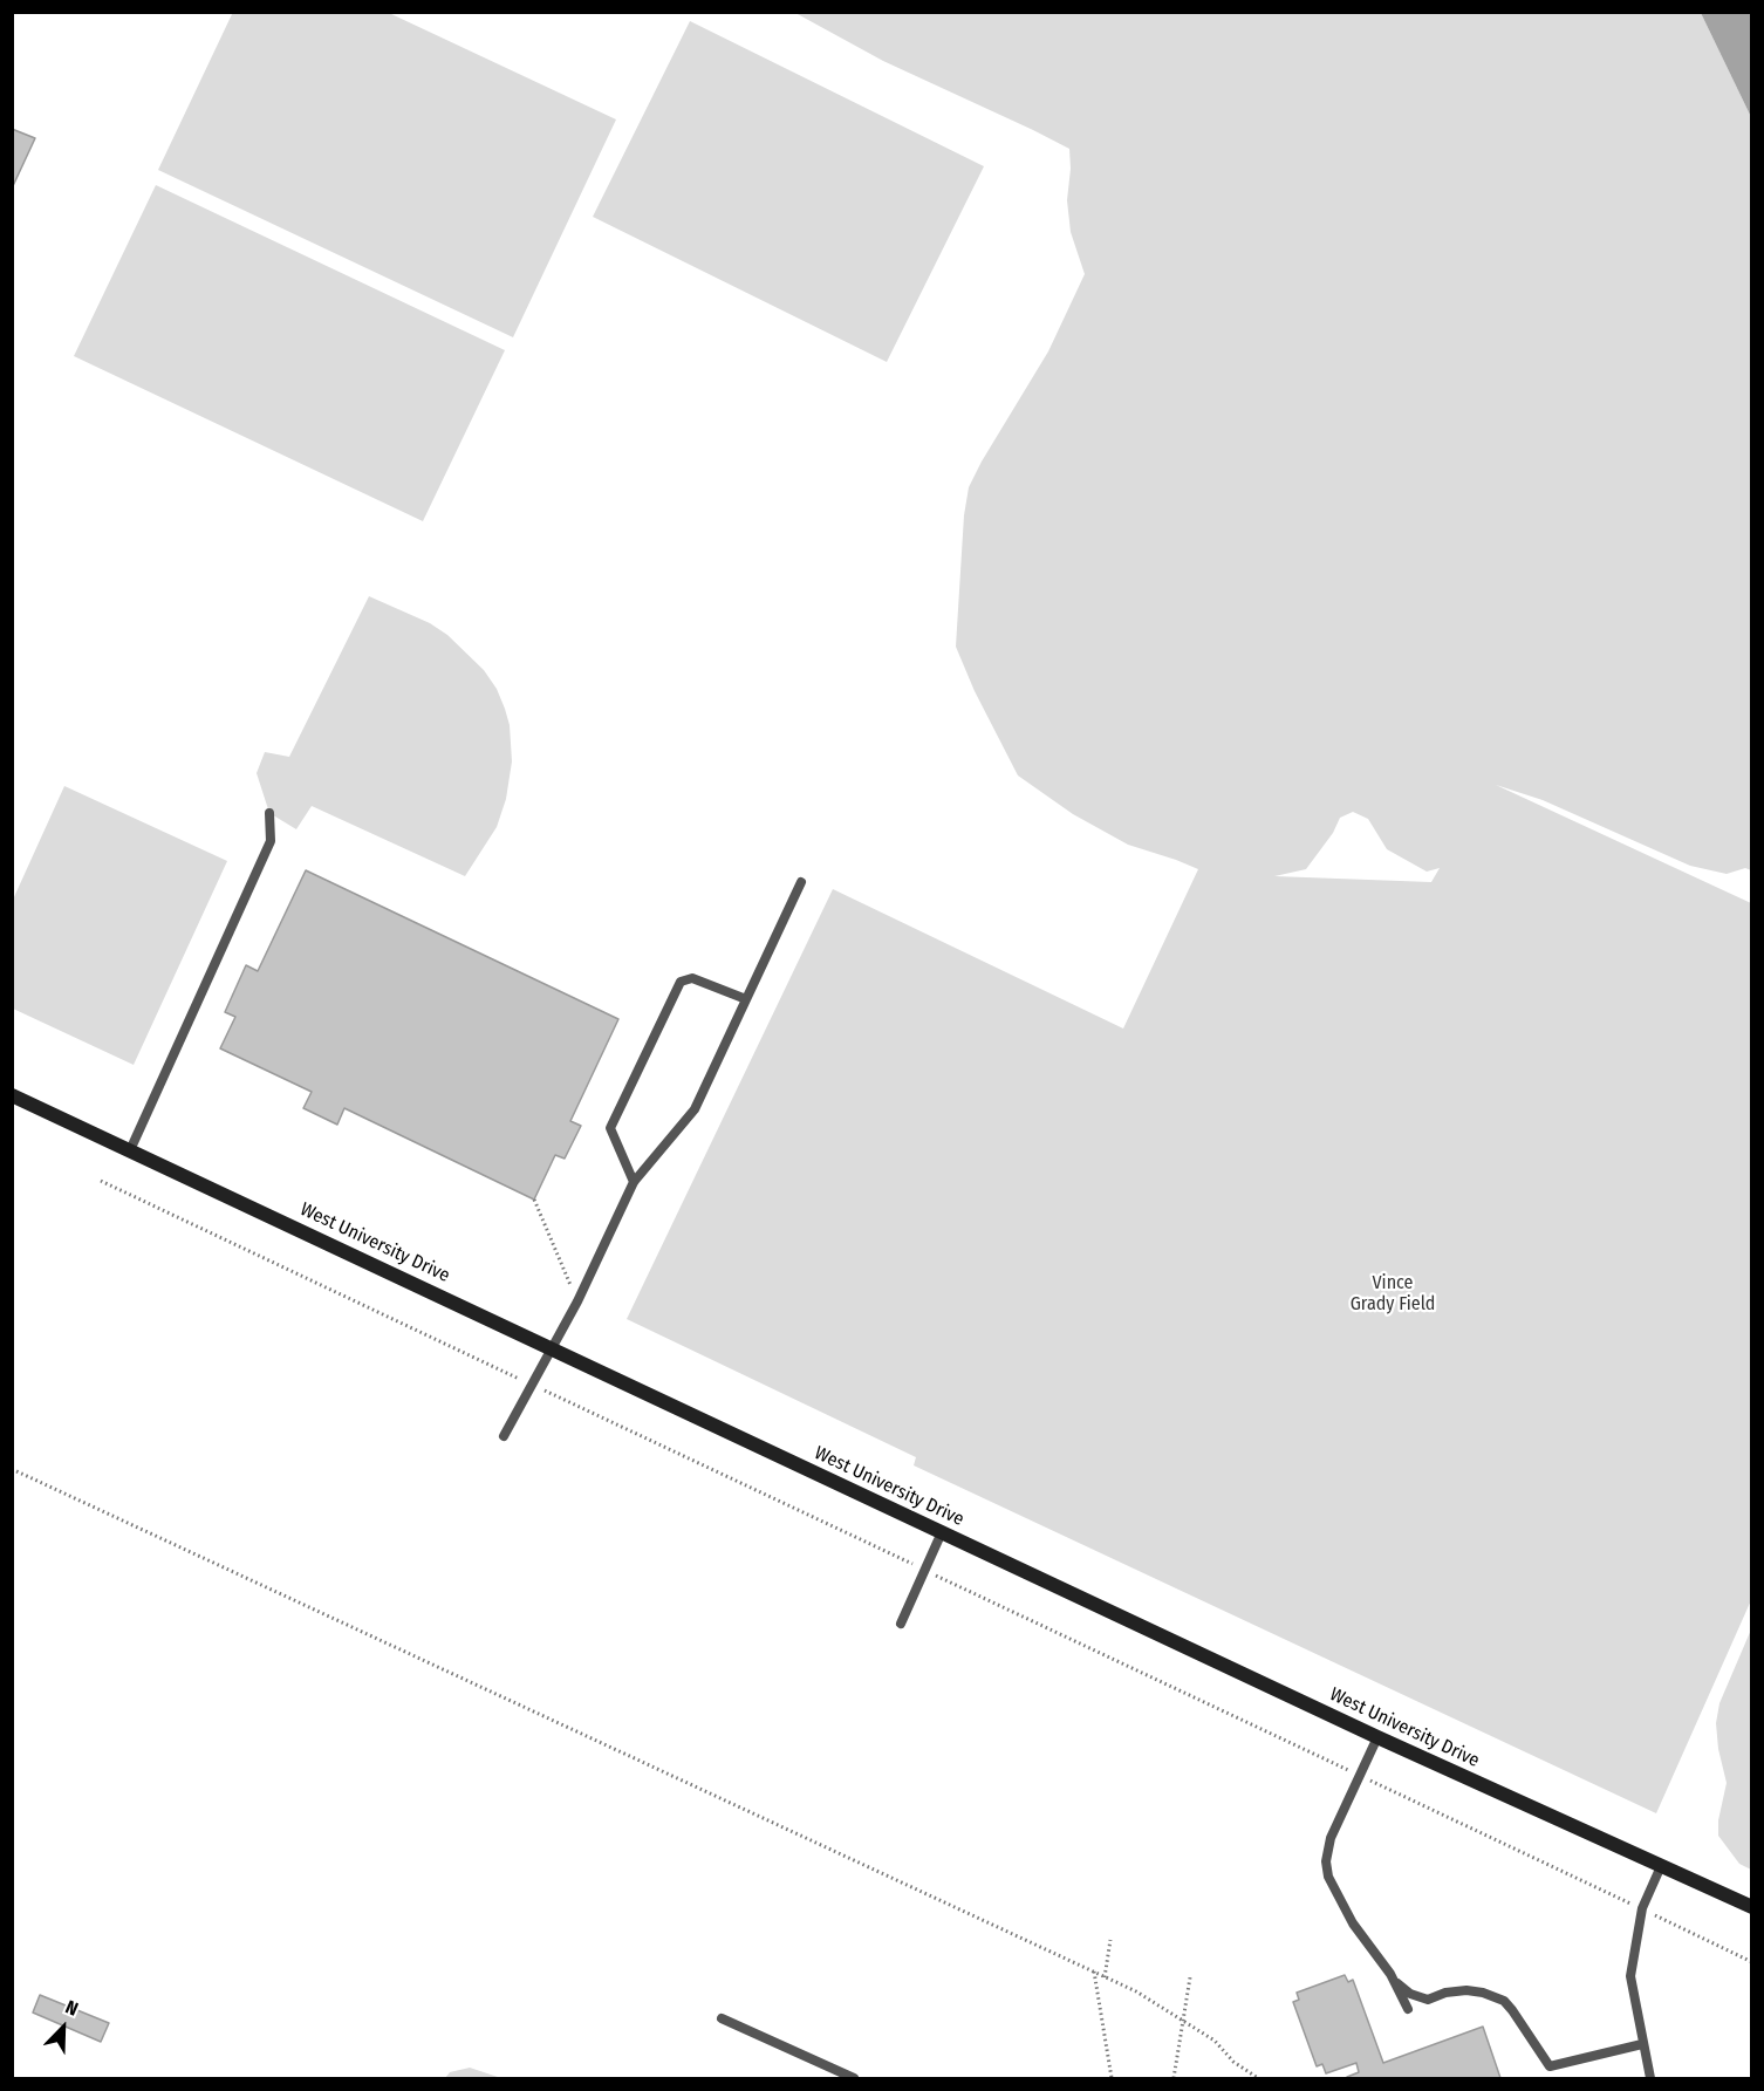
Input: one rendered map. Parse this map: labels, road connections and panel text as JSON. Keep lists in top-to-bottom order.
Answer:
{
  "streets": {
    "street": ["West University Drive"]
  },
  "parks": ["Vince Grady Field"],
  "north": "top right"
}
